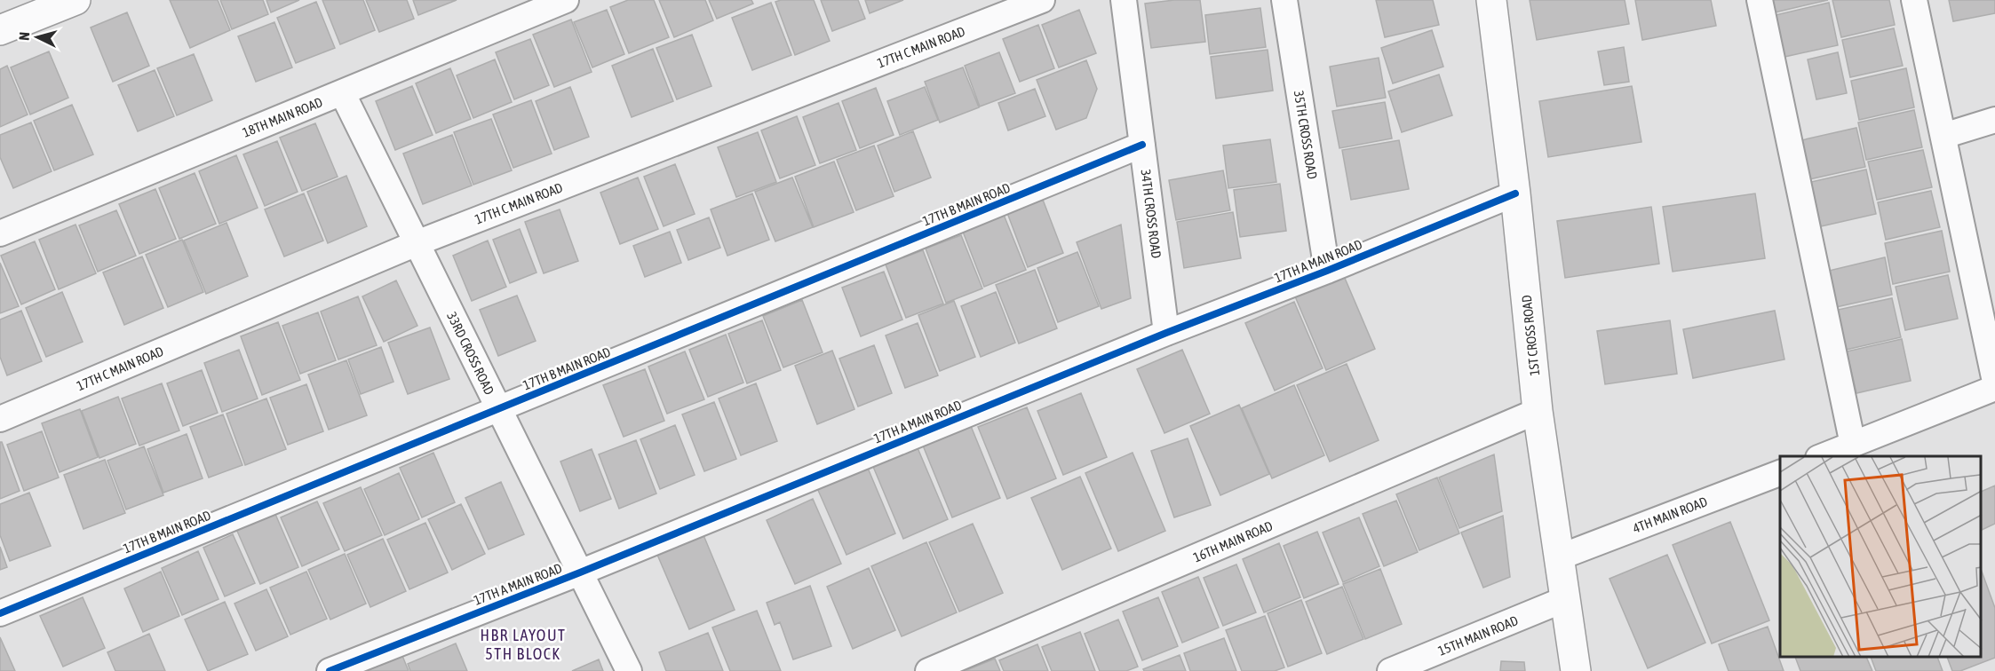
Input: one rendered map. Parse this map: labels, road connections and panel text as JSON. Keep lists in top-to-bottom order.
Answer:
{
  "streets": {
    "street": [
      "17TH C MAIN ROAD",
      "18TH MAIN ROAD",
      "35TH CROSS ROAD",
      "17TH B MAIN ROAD",
      "34TH CROSS ROAD",
      "17TH A MAIN ROAD",
      "1ST CROSS ROAD",
      "33RD CROSS ROAD",
      "4TH MAIN ROAD",
      "16TH MAIN ROAD",
      "15TH MAIN ROAD"
    ]
  },
  "crossings": [
    ["17TH C MAIN ROAD", "33RD CROSS ROAD"],
    ["18TH MAIN ROAD", "33RD CROSS ROAD"],
    ["35TH CROSS ROAD", "17TH A MAIN ROAD"],
    ["17TH B MAIN ROAD", "34TH CROSS ROAD"],
    ["17TH B MAIN ROAD", "33RD CROSS ROAD"],
    ["34TH CROSS ROAD", "17TH A MAIN ROAD"],
    ["17TH A MAIN ROAD", "1ST CROSS ROAD"],
    ["17TH A MAIN ROAD", "33RD CROSS ROAD"],
    ["1ST CROSS ROAD", "4TH MAIN ROAD"],
    ["1ST CROSS ROAD", "16TH MAIN ROAD"],
    ["1ST CROSS ROAD", "15TH MAIN ROAD"]
  ],
  "districts": ["HBR LAYOUT 5TH BLOCK"],
  "north": "left"
}
